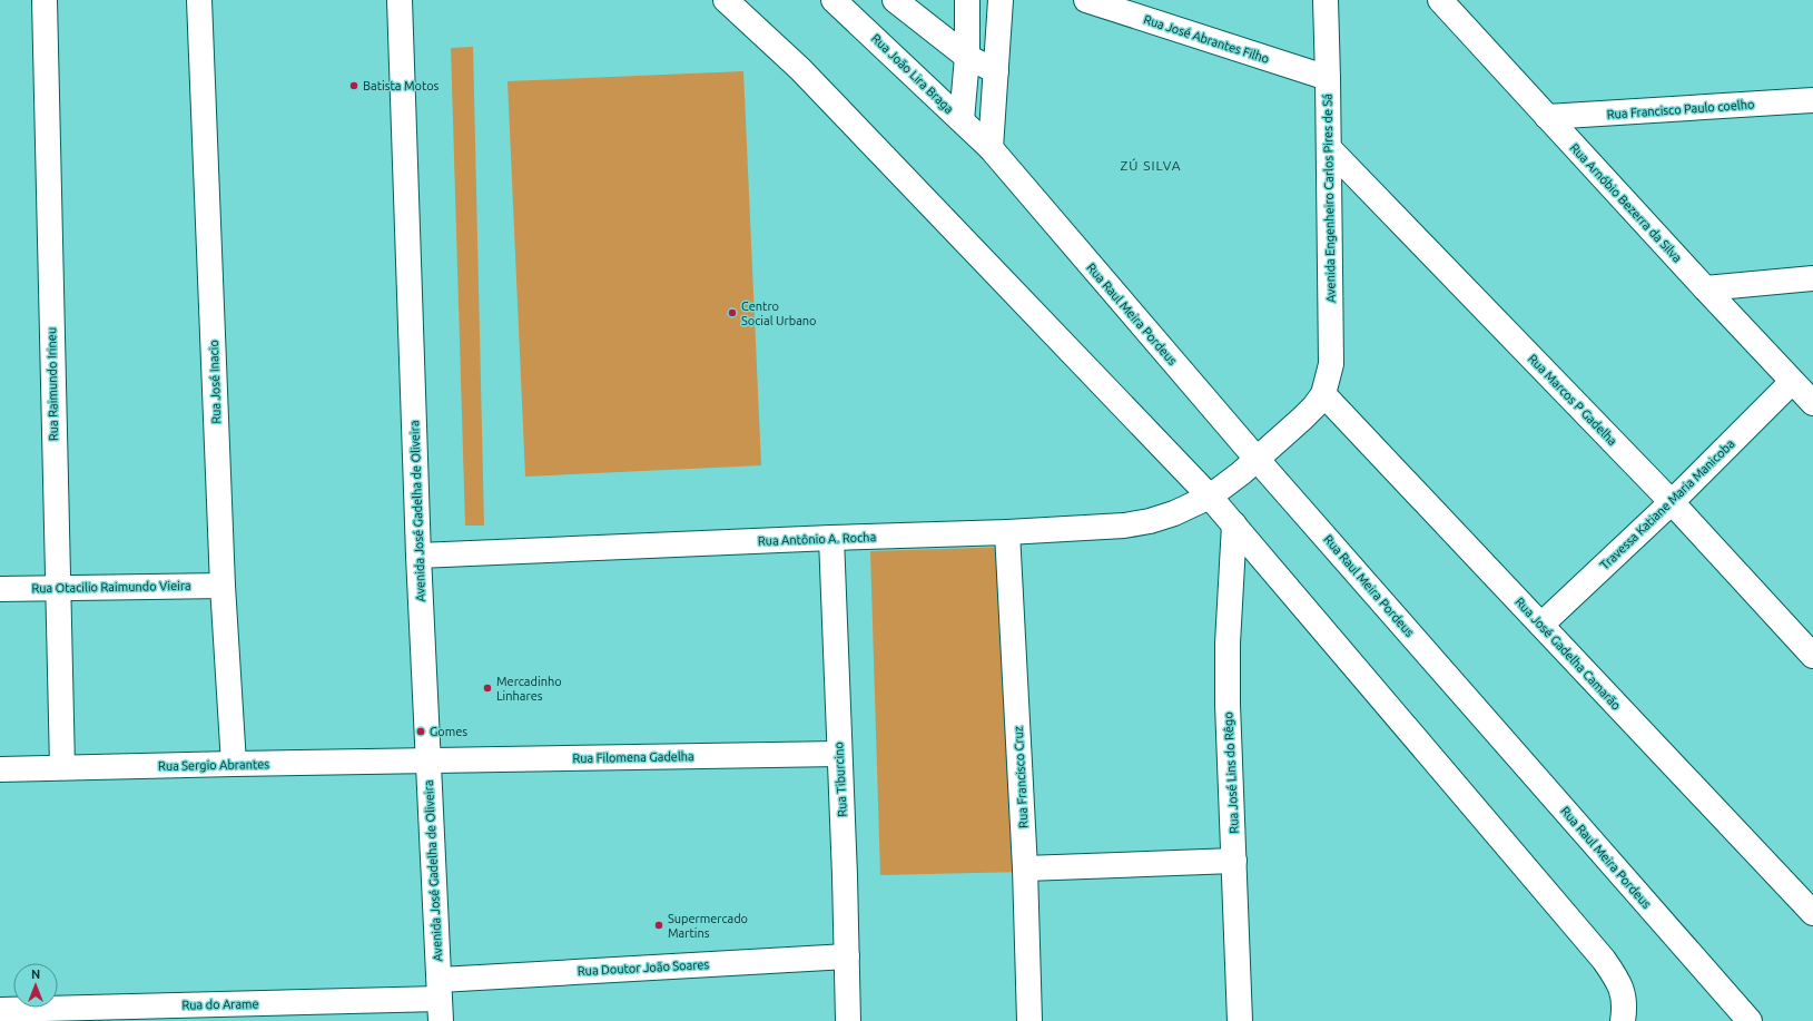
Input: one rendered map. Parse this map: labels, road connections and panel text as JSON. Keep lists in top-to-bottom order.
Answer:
{
  "streets": {
    "street": [
      "Rua José Abrantes Filho",
      "Rua João Lira Braga",
      "Rua Francisco Paulo coelho",
      "Avenida Engenheiro Carlos Pires de Sá",
      "Rua Arnóbio Bezerra da Silva",
      "Rua Raul Meira Pordeus",
      "Rua José Inacio",
      "Rua Raimundo Irineu",
      "Rua Marcos P Gadelha",
      "Travessa Katiane Maria Manicoba",
      "Avenida José Gadelha de Oliveira",
      "Rua Antônio A. Rocha",
      "Rua Otacilio Raimundo Vieira",
      "Rua José Gadelha Camarão",
      "Rua Filomena Gadelha",
      "Rua Sergio Abrantes",
      "Rua José Lins do Rêgo",
      "Rua Francisco Cruz",
      "Rua Tiburcino",
      "Rua Doutor João Soares",
      "Rua do Arame"
    ]
  },
  "crossings": [
    ["Rua José Abrantes Filho", "Avenida Engenheiro Carlos Pires de Sá"],
    ["Rua João Lira Braga", "Rua Raul Meira Pordeus"],
    ["Rua Francisco Paulo coelho", "Rua Arnóbio Bezerra da Silva"],
    ["Avenida Engenheiro Carlos Pires de Sá", "Rua Marcos P Gadelha"],
    ["Avenida Engenheiro Carlos Pires de Sá", "Rua Antônio A. Rocha"],
    ["Avenida Engenheiro Carlos Pires de Sá", "Rua José Gadelha Camarão"],
    ["Rua Arnóbio Bezerra da Silva", "Travessa Katiane Maria Manicoba"],
    ["Rua Raul Meira Pordeus", "Rua Antônio A. Rocha"],
    ["Rua José Inacio", "Rua Otacilio Raimundo Vieira"],
    ["Rua José Inacio", "Rua Sergio Abrantes"],
    ["Rua Raimundo Irineu", "Rua Otacilio Raimundo Vieira"],
    ["Rua Raimundo Irineu", "Rua Sergio Abrantes"],
    ["Rua Marcos P Gadelha", "Travessa Katiane Maria Manicoba"],
    ["Travessa Katiane Maria Manicoba", "Rua José Gadelha Camarão"],
    ["Avenida José Gadelha de Oliveira", "Rua Antônio A. Rocha"],
    ["Avenida José Gadelha de Oliveira", "Rua Filomena Gadelha"],
    ["Avenida José Gadelha de Oliveira", "Rua Sergio Abrantes"],
    ["Avenida José Gadelha de Oliveira", "Rua Doutor João Soares"],
    ["Avenida José Gadelha de Oliveira", "Rua do Arame"],
    ["Rua Antônio A. Rocha", "Rua José Gadelha Camarão"],
    ["Rua Antônio A. Rocha", "Rua Francisco Cruz"],
    ["Rua Antônio A. Rocha", "Rua Tiburcino"],
    ["Rua Filomena Gadelha", "Rua Sergio Abrantes"],
    ["Rua Filomena Gadelha", "Rua Tiburcino"],
    ["Rua Tiburcino", "Rua Doutor João Soares"],
    ["Rua Doutor João Soares", "Rua do Arame"]
  ],
  "districts": ["ZÚ SILVA"],
  "places": [
    "Batista Motos",
    "Centro Social Urbano",
    "Mercadinho Linhares",
    "Gomes",
    "Supermercado Martins"
  ],
  "north": "top"
}
